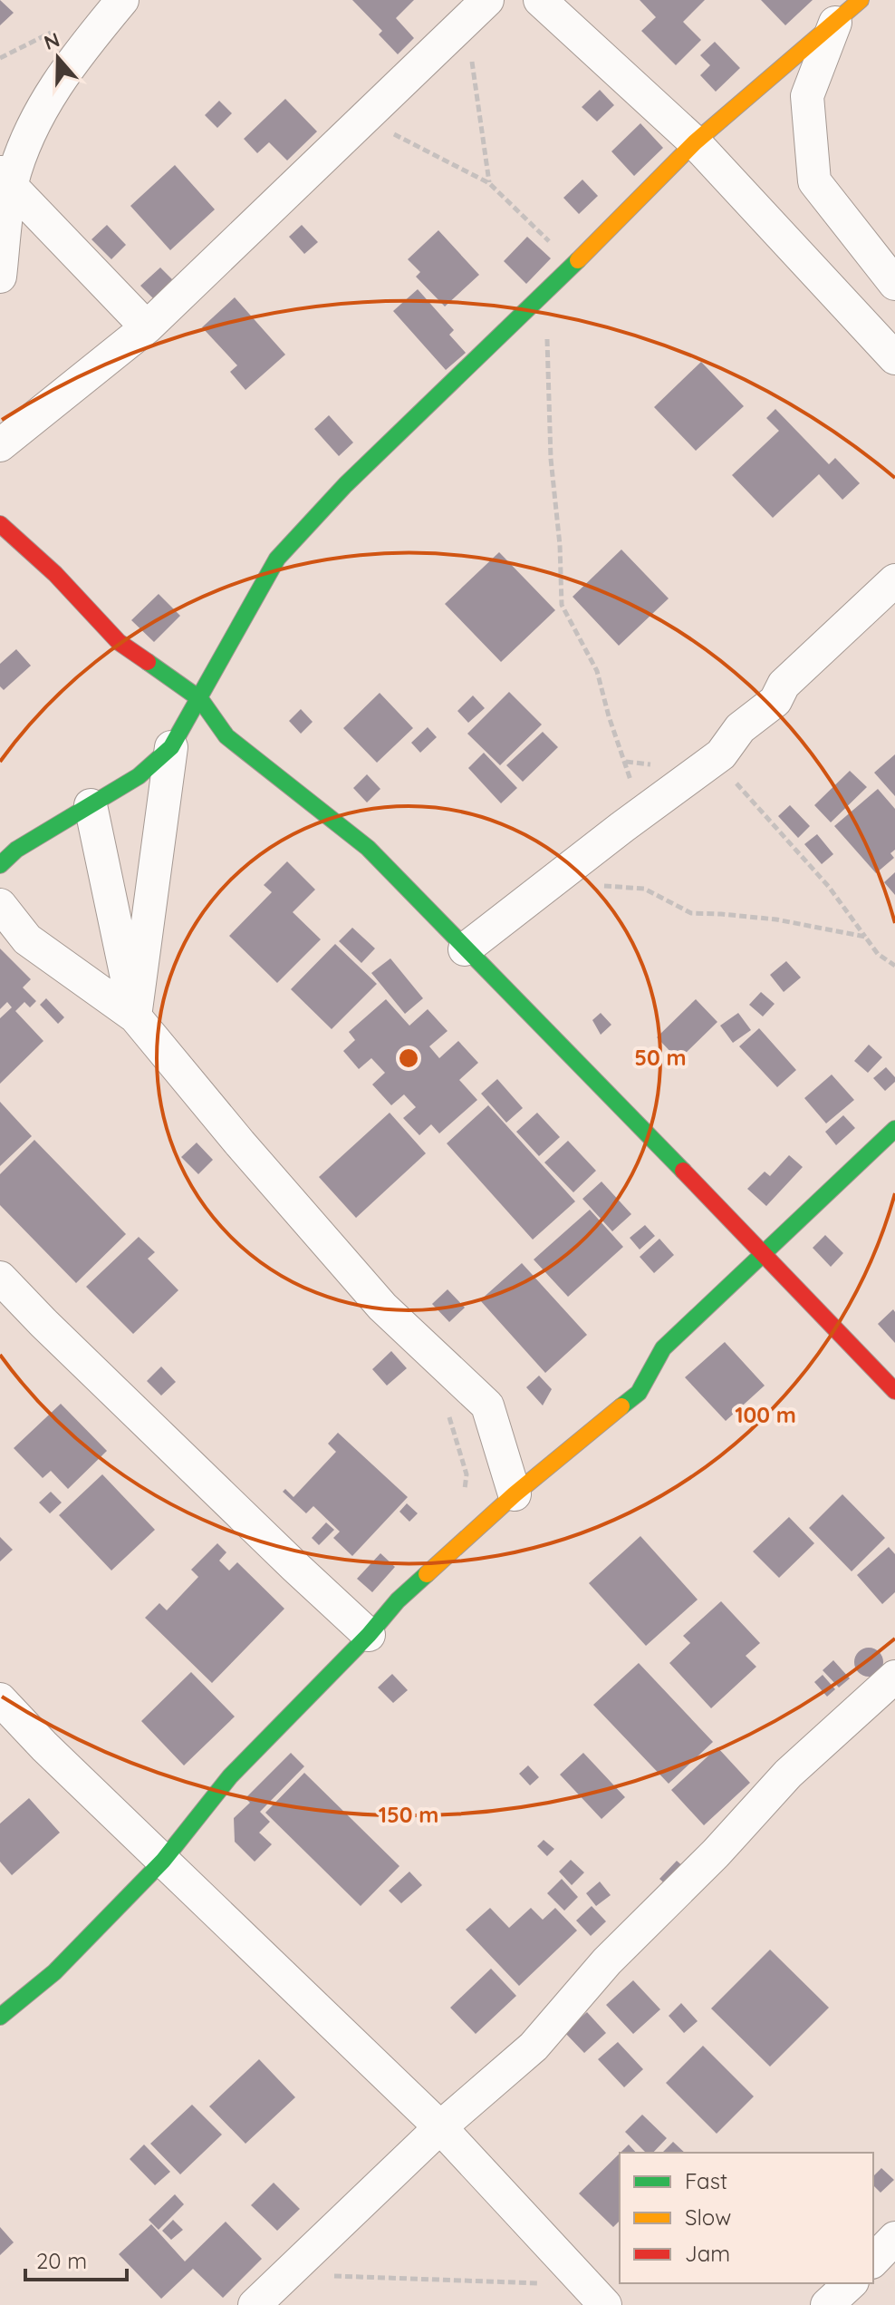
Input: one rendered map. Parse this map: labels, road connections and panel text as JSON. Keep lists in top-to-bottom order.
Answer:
{
  "legend": ["Fast", "Slow", "Jam"],
  "scale_bar": "20 m",
  "north": "top",
  "rings": ["50 m", "100 m", "150 m"]
}
